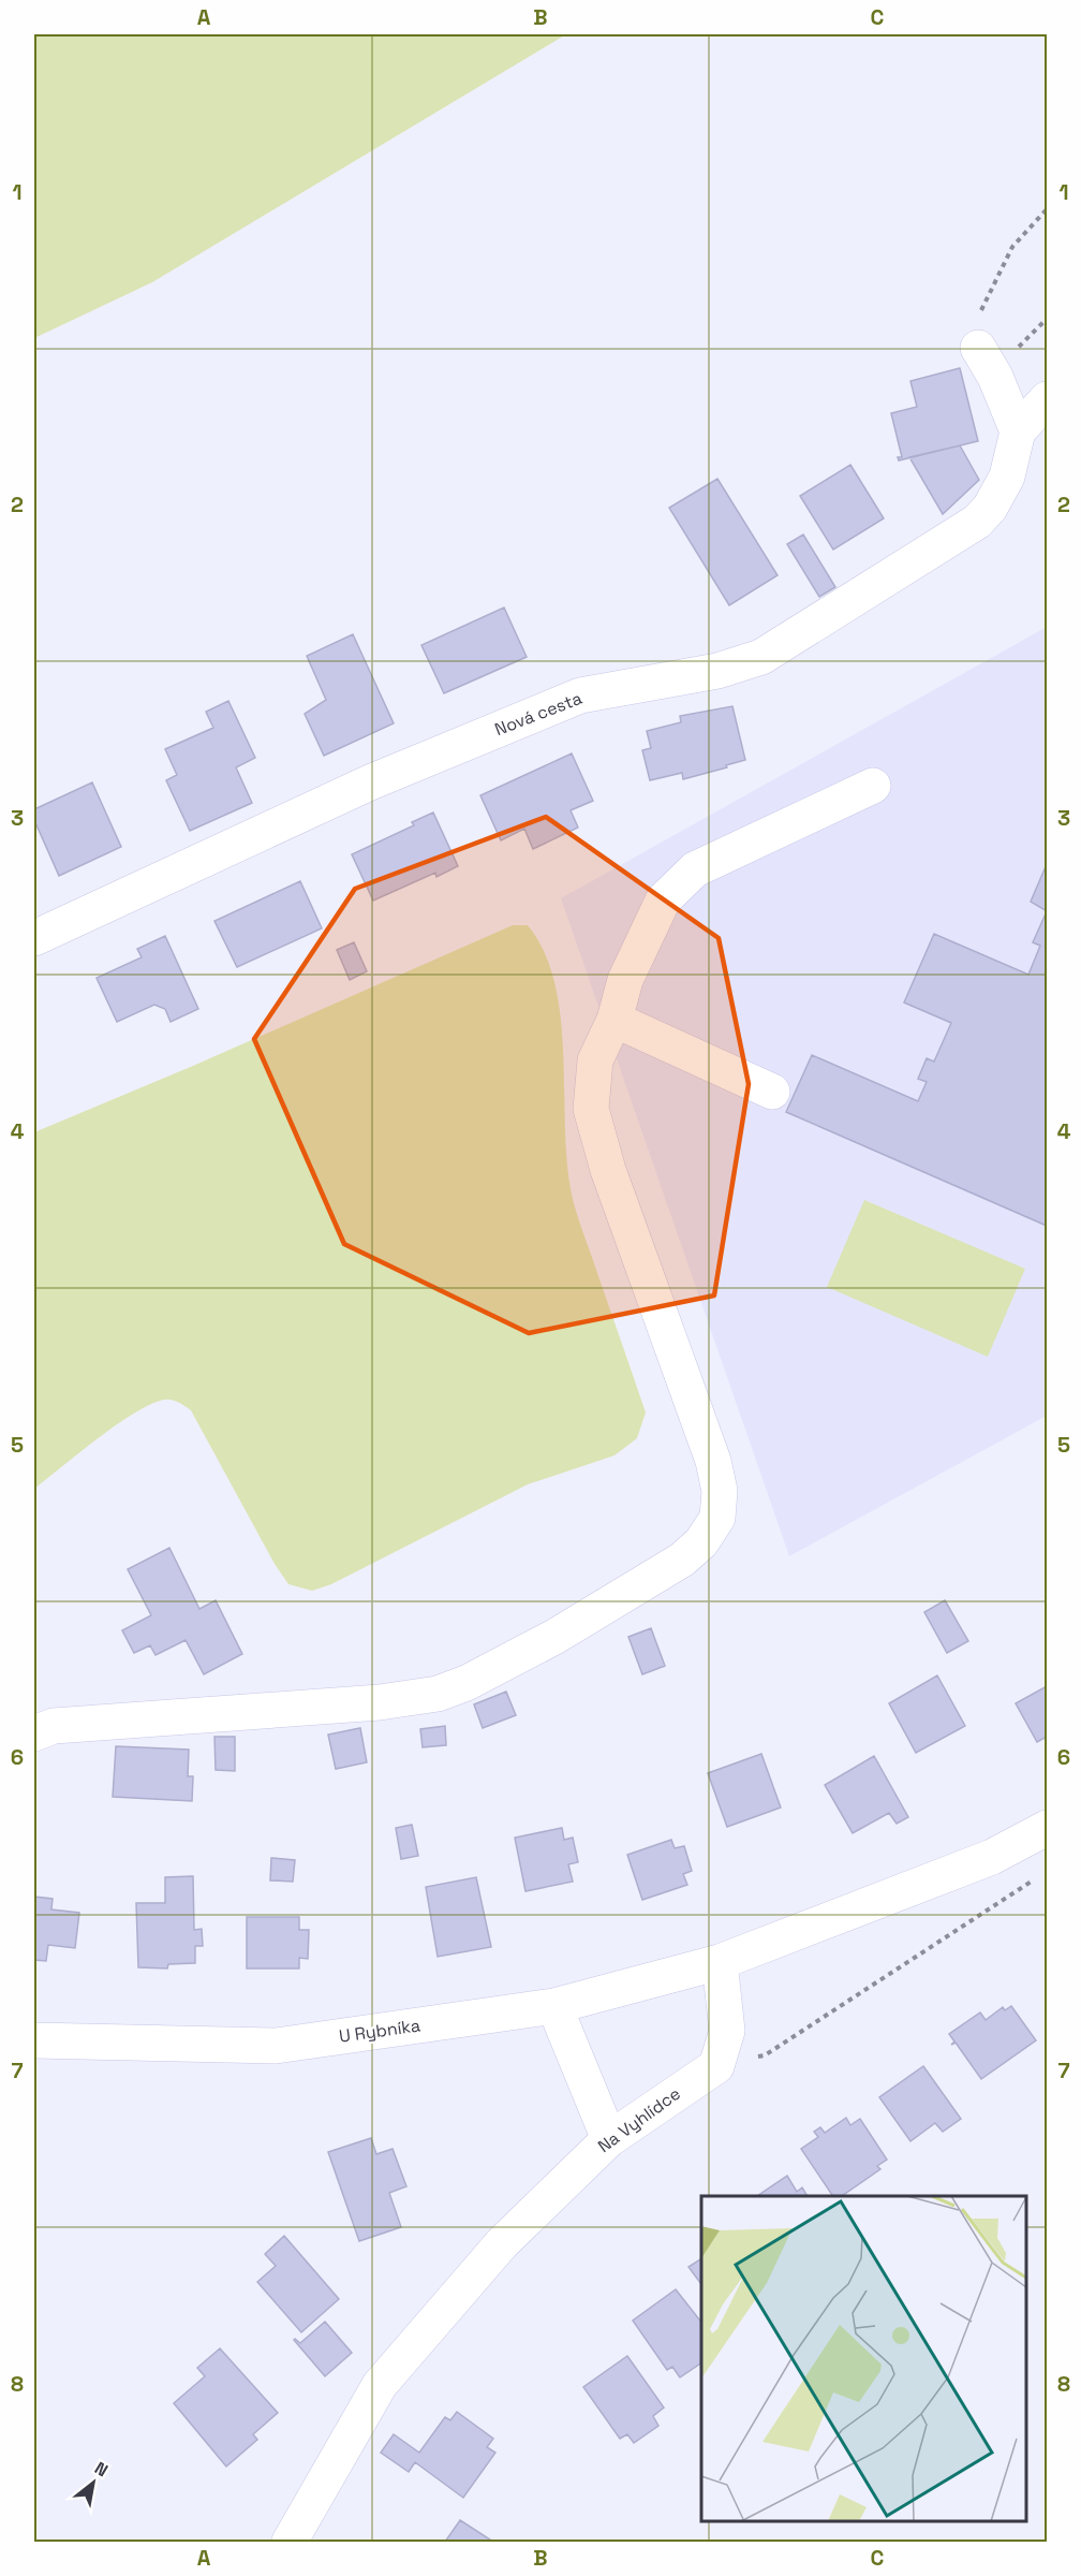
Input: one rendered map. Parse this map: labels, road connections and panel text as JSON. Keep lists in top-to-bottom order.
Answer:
{
  "streets": {
    "street": ["Nová cesta", "U Rybníka", "Na Vyhlídce"]
  },
  "north": "top right",
  "grid": {
    "columns": ["A", "B", "C"],
    "rows": [
      "1",
      "2",
      "3",
      "4",
      "5",
      "6",
      "7",
      "8"
    ]
  }
}
